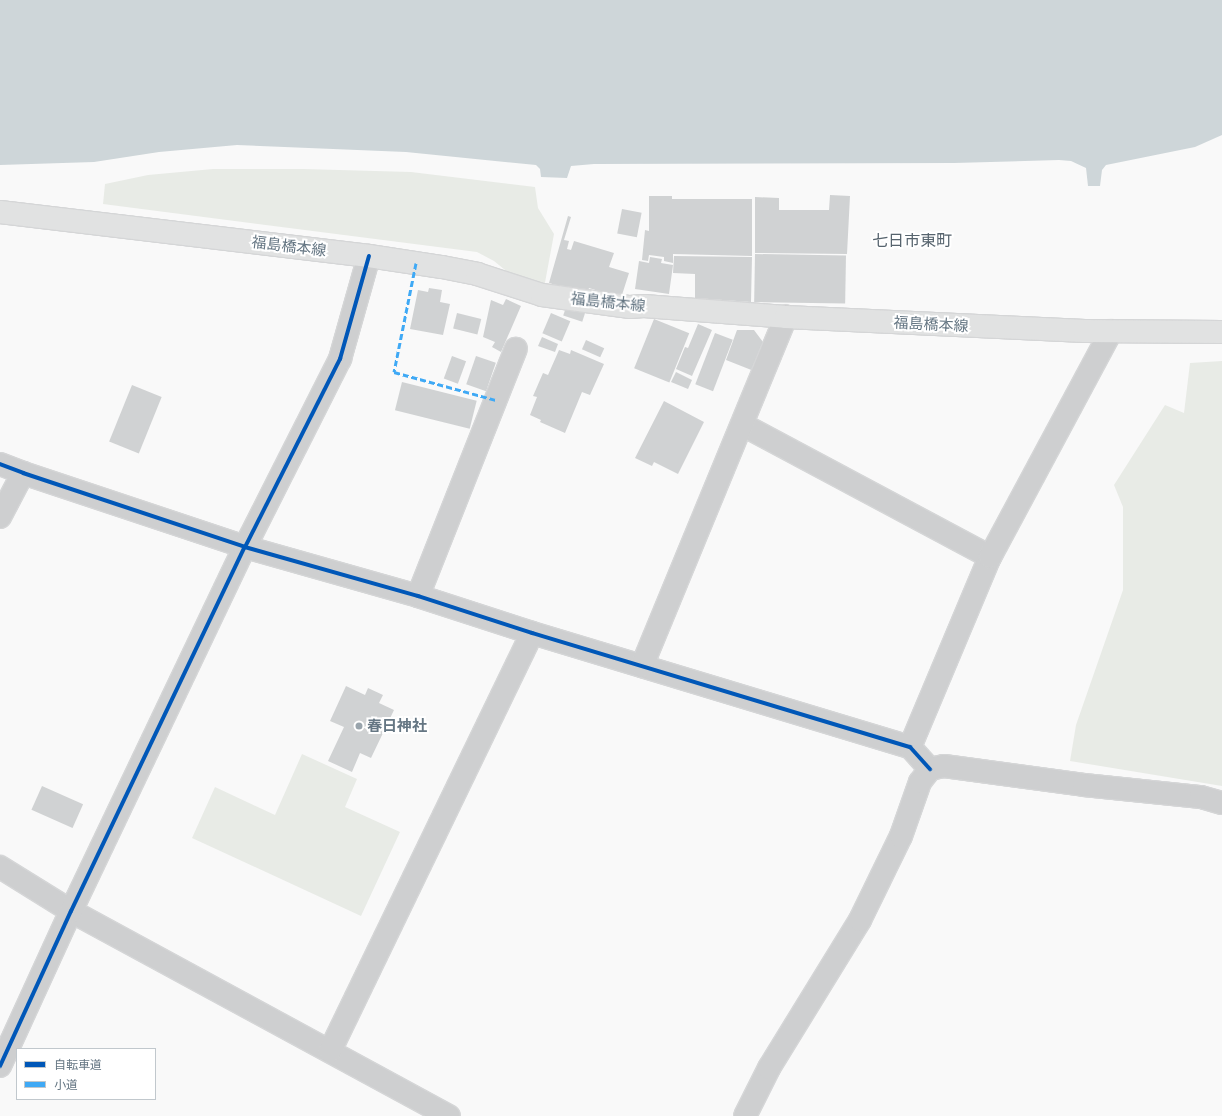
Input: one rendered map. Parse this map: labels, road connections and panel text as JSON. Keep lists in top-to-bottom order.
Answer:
{
  "streets": {
    "main road": ["福島橋本線"]
  },
  "districts": ["七日市東町"],
  "places": ["春日神社"],
  "legend": ["自転車道", "小道"]
}
